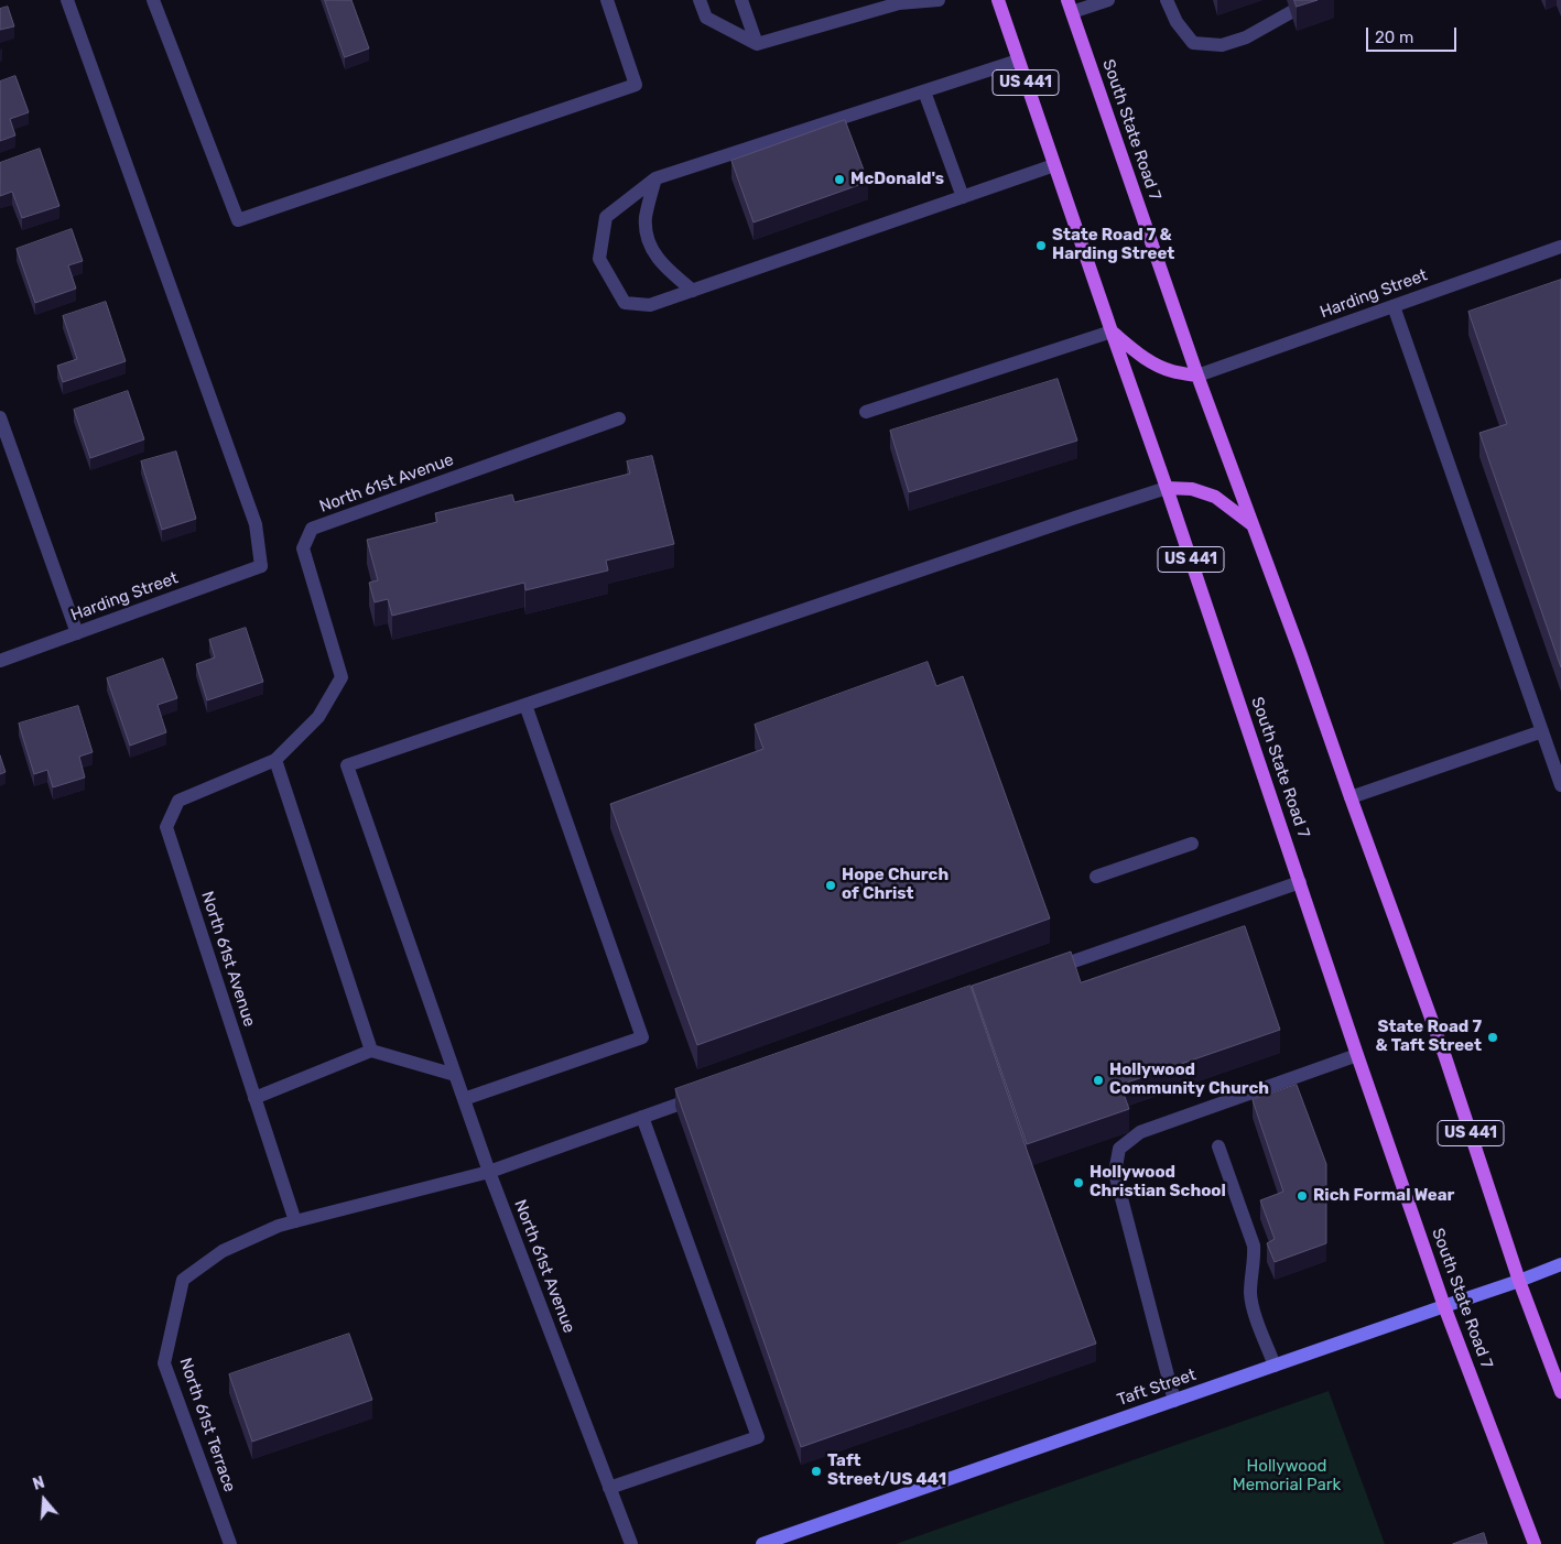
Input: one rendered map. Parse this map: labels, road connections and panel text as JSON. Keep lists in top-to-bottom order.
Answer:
{
  "streets": {
    "main road": ["US 441", "South State Road 7"],
    "street": [
      "Harding Street",
      "North 61st Avenue",
      "Taft Street",
      "North 61st Terrace"
    ]
  },
  "crossings": [
    ["South State Road 7", "Harding Street"],
    ["South State Road 7", "Taft Street"],
    ["North 61st Avenue", "North 61st Terrace"]
  ],
  "parks": ["Hollywood Memorial Park"],
  "places": [
    "McDonald's",
    "State Road 7 & Harding Street",
    "Hope Church of Christ",
    "State Road 7 & Taft Street",
    "Hollywood Community Church",
    "Hollywood Christian School",
    "Rich Formal Wear",
    "Taft Street/US 441"
  ],
  "scale_bar": "20 m",
  "north": "top"
}
